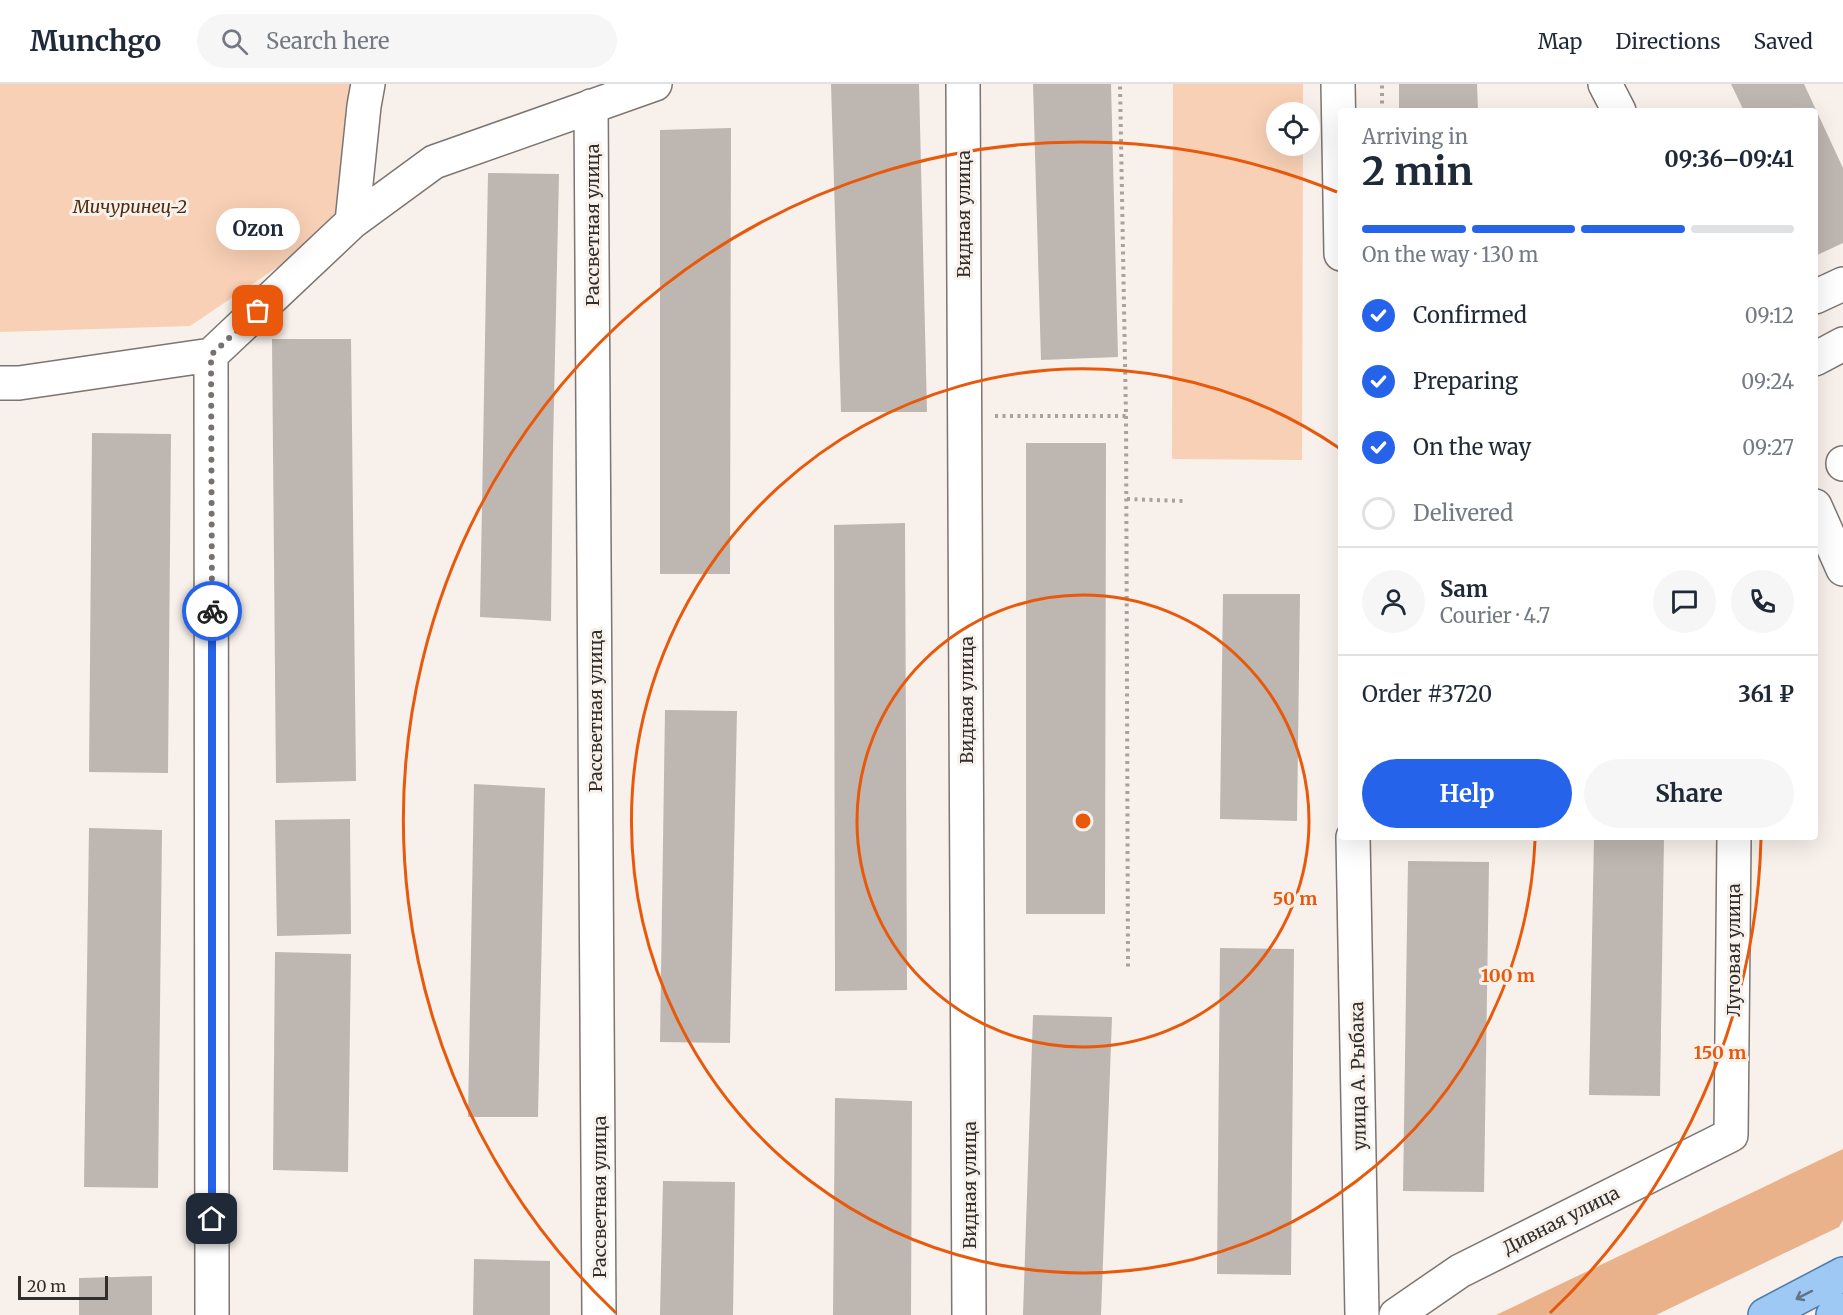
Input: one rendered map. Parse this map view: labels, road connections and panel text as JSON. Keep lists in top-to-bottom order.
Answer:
{
  "streets": {
    "street": [
      "Видная улица",
      "Рассветная улица",
      "Луговая улица",
      "улица А. Рыбака",
      "Дивная улица"
    ]
  },
  "crossings": [
    ["Луговая улица", "Дивная улица"]
  ],
  "parks": ["Мичуринец-2"],
  "places": ["Ozon"],
  "scale_bar": "20 m",
  "page": {
    "header": "Munchgo",
    "search": "Search here",
    "nav": ["Map", "Directions", "Saved"],
    "heading": ["2 min", "Arriving in", "09:36–09:41"],
    "panel": [
      "Sam",
      "Courier · 4.7",
      "Order #3720",
      "361 ₽"
    ],
    "bubble": "Ozon",
    "bar": "On the way · 130 m",
    "list": [
      ["Confirmed", "09:12"],
      ["Preparing", "09:24"],
      ["On the way", "09:27"],
      "Delivered"
    ],
    "buttons": ["Help", "Share"],
    "scale": "20 m"
  },
  "rings": ["50 m", "100 m", "150 m"]
}
